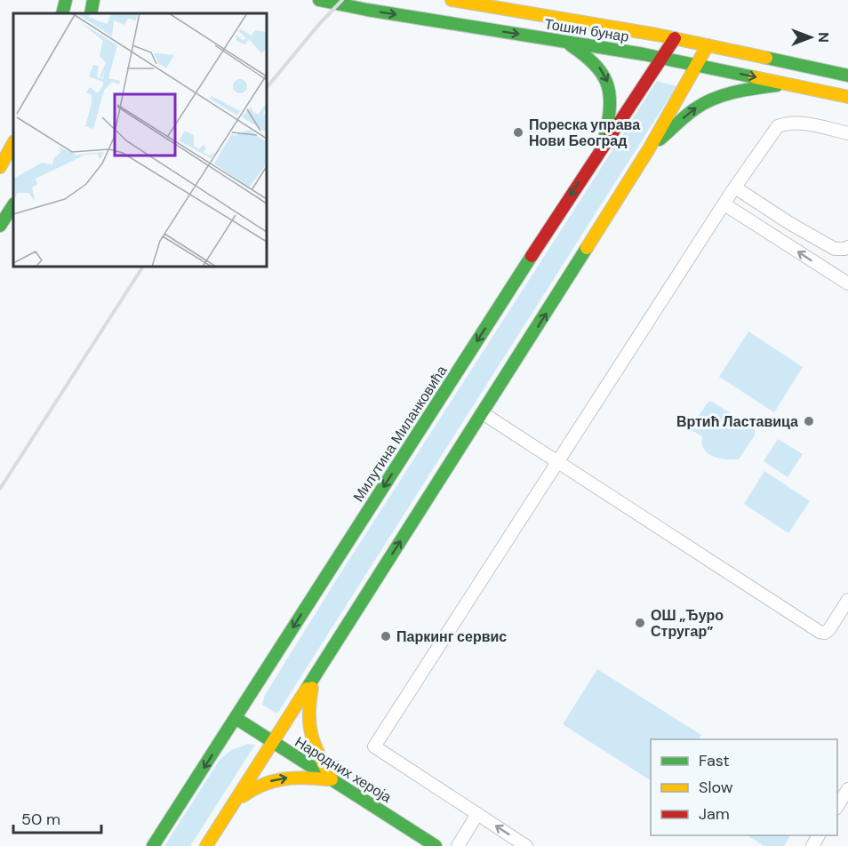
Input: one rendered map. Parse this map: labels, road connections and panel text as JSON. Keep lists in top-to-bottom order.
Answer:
{
  "streets": {
    "street": ["Тошин бунар", "Милутина Миланковића", "Народних хероја"]
  },
  "crossings": [
    ["Тошин бунар", "Милутина Миланковића"],
    ["Милутина Миланковића", "Народних хероја"]
  ],
  "places": [
    "Пореска управа Нови Београд",
    "Вртић Ластавица",
    "ОШ „Ђуро Стругар”",
    "Паркинг сервис"
  ],
  "legend": ["Fast", "Slow", "Jam"],
  "scale_bar": "50 m",
  "north": "right"
}
